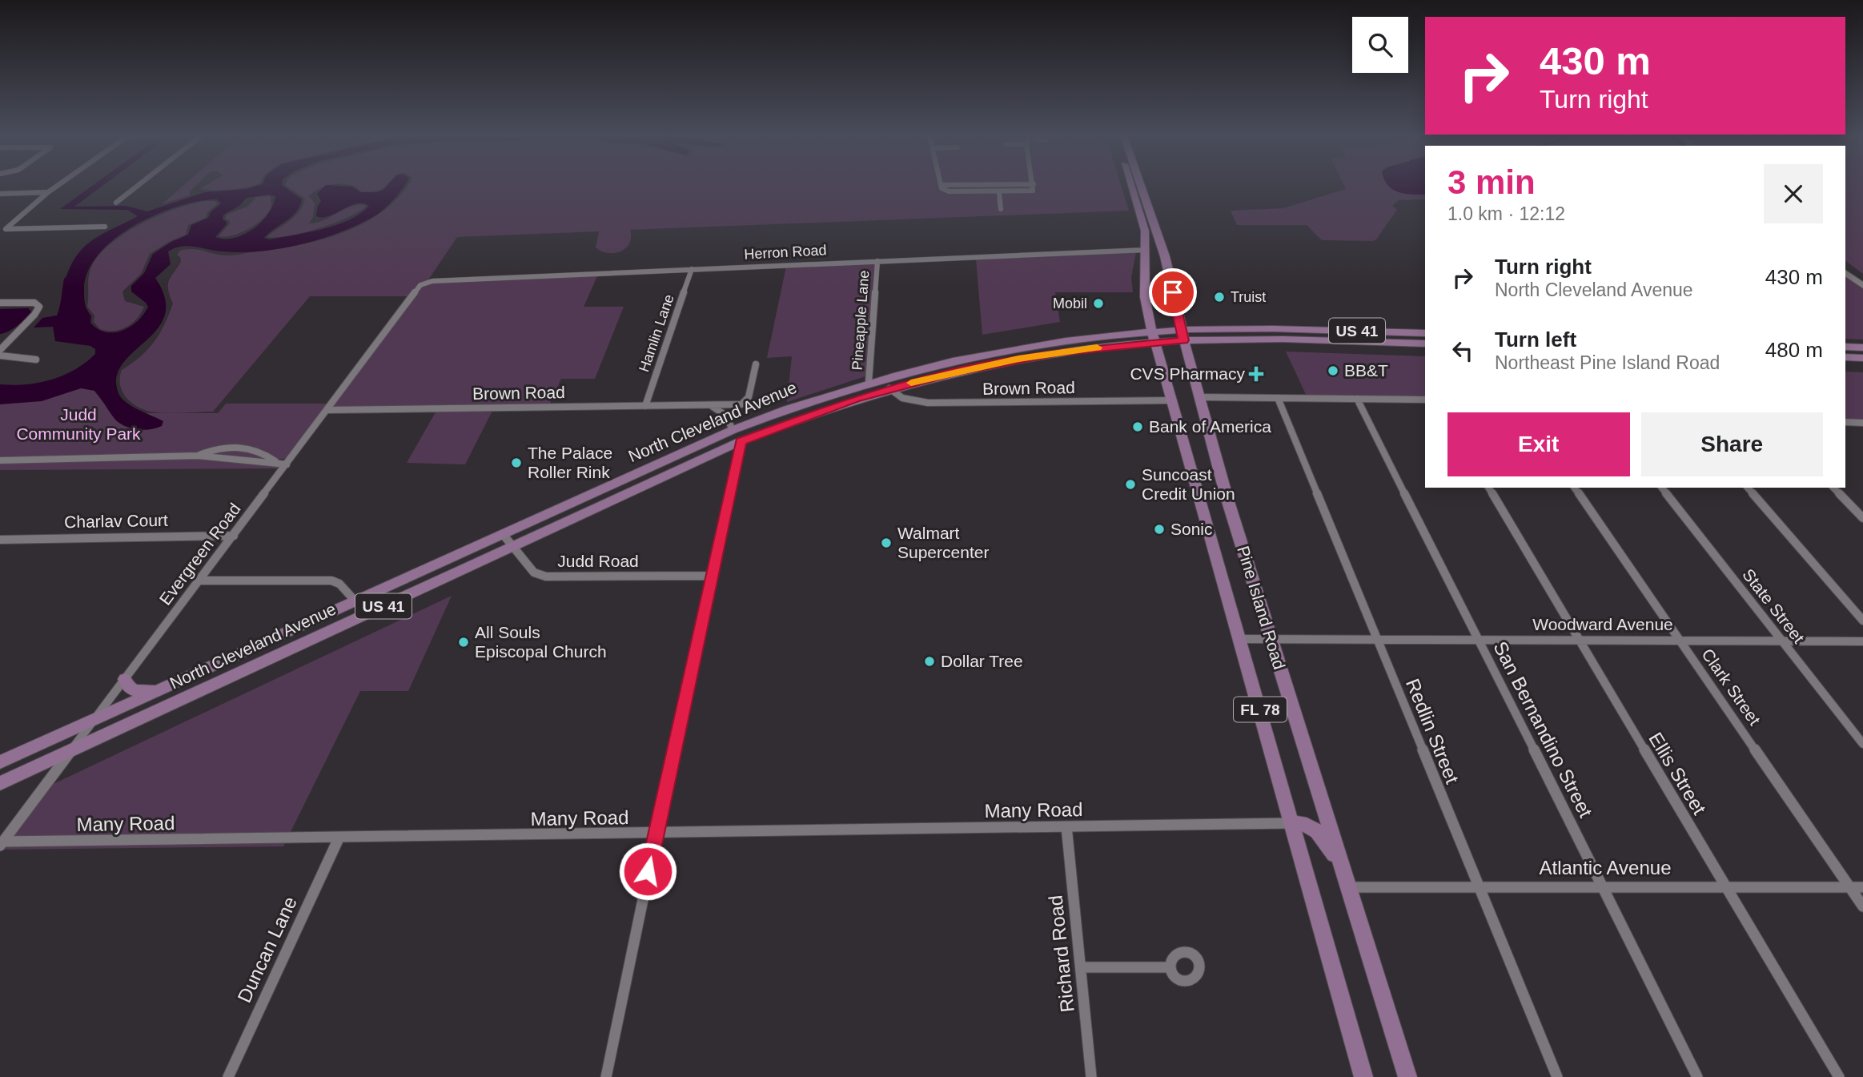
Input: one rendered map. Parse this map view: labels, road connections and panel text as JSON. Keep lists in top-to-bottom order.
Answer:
{
  "streets": {
    "main road": [
      "US 41",
      "North Cleveland Avenue",
      "Pine Island Road",
      "FL 78"
    ],
    "street": [
      "Herron Road",
      "Pineapple Lane",
      "Hamlin Lane",
      "Brown Road",
      "Charlav Court",
      "Evergreen Road",
      "Judd Road",
      "State Street",
      "Woodward Avenue",
      "Clark Street",
      "San Bernandino Street",
      "Redlin Street",
      "Ellis Street",
      "Many Road",
      "Atlantic Avenue",
      "Duncan Lane",
      "Richard Road"
    ]
  },
  "crossings": [
    ["Herron Road", "Pineapple Lane"],
    ["Herron Road", "Hamlin Lane"],
    ["Herron Road", "Evergreen Road"],
    ["Herron Road", "FL 78"],
    ["Pineapple Lane", "North Cleveland Avenue"],
    ["Hamlin Lane", "Brown Road"],
    ["Brown Road", "North Cleveland Avenue"],
    ["Brown Road", "Evergreen Road"],
    ["Brown Road", "Pine Island Road"],
    ["North Cleveland Avenue", "Evergreen Road"],
    ["North Cleveland Avenue", "Judd Road"],
    ["North Cleveland Avenue", "Pine Island Road"],
    ["North Cleveland Avenue", "FL 78"],
    ["Charlav Court", "Evergreen Road"],
    ["Evergreen Road", "Many Road"],
    ["State Street", "Woodward Avenue"],
    ["Pine Island Road", "Woodward Avenue"],
    ["Pine Island Road", "FL 78"],
    ["Pine Island Road", "Many Road"],
    ["Pine Island Road", "Atlantic Avenue"],
    ["Woodward Avenue", "Clark Street"],
    ["Woodward Avenue", "San Bernandino Street"],
    ["Woodward Avenue", "Redlin Street"],
    ["Woodward Avenue", "Ellis Street"],
    ["Clark Street", "Atlantic Avenue"],
    ["San Bernandino Street", "Atlantic Avenue"],
    ["Redlin Street", "Atlantic Avenue"],
    ["Ellis Street", "Atlantic Avenue"],
    ["Many Road", "Duncan Lane"],
    ["Many Road", "Richard Road"]
  ],
  "parks": ["Judd Community Park"],
  "places": {
    "other": [
      "Truist",
      "Mobil",
      "BB&T",
      "Bank of America",
      "The Palace Roller Rink",
      "Suncoast Credit Union",
      "Sonic",
      "Walmart Supercenter",
      "All Souls Episcopal Church",
      "Dollar Tree"
    ],
    "health": ["CVS Pharmacy"]
  },
  "page": {
    "turn": ["430 m", "Turn right"],
    "heading": ["3 min", "1.0 km · 12:12"],
    "list": [
      {
        "name": "Turn right",
        "note": "North Cleveland Avenue",
        "value": "430 m"
      },
      {
        "name": "Turn left",
        "note": "Northeast Pine Island Road",
        "value": "480 m"
      }
    ],
    "buttons": ["Exit", "Share"]
  }
}
